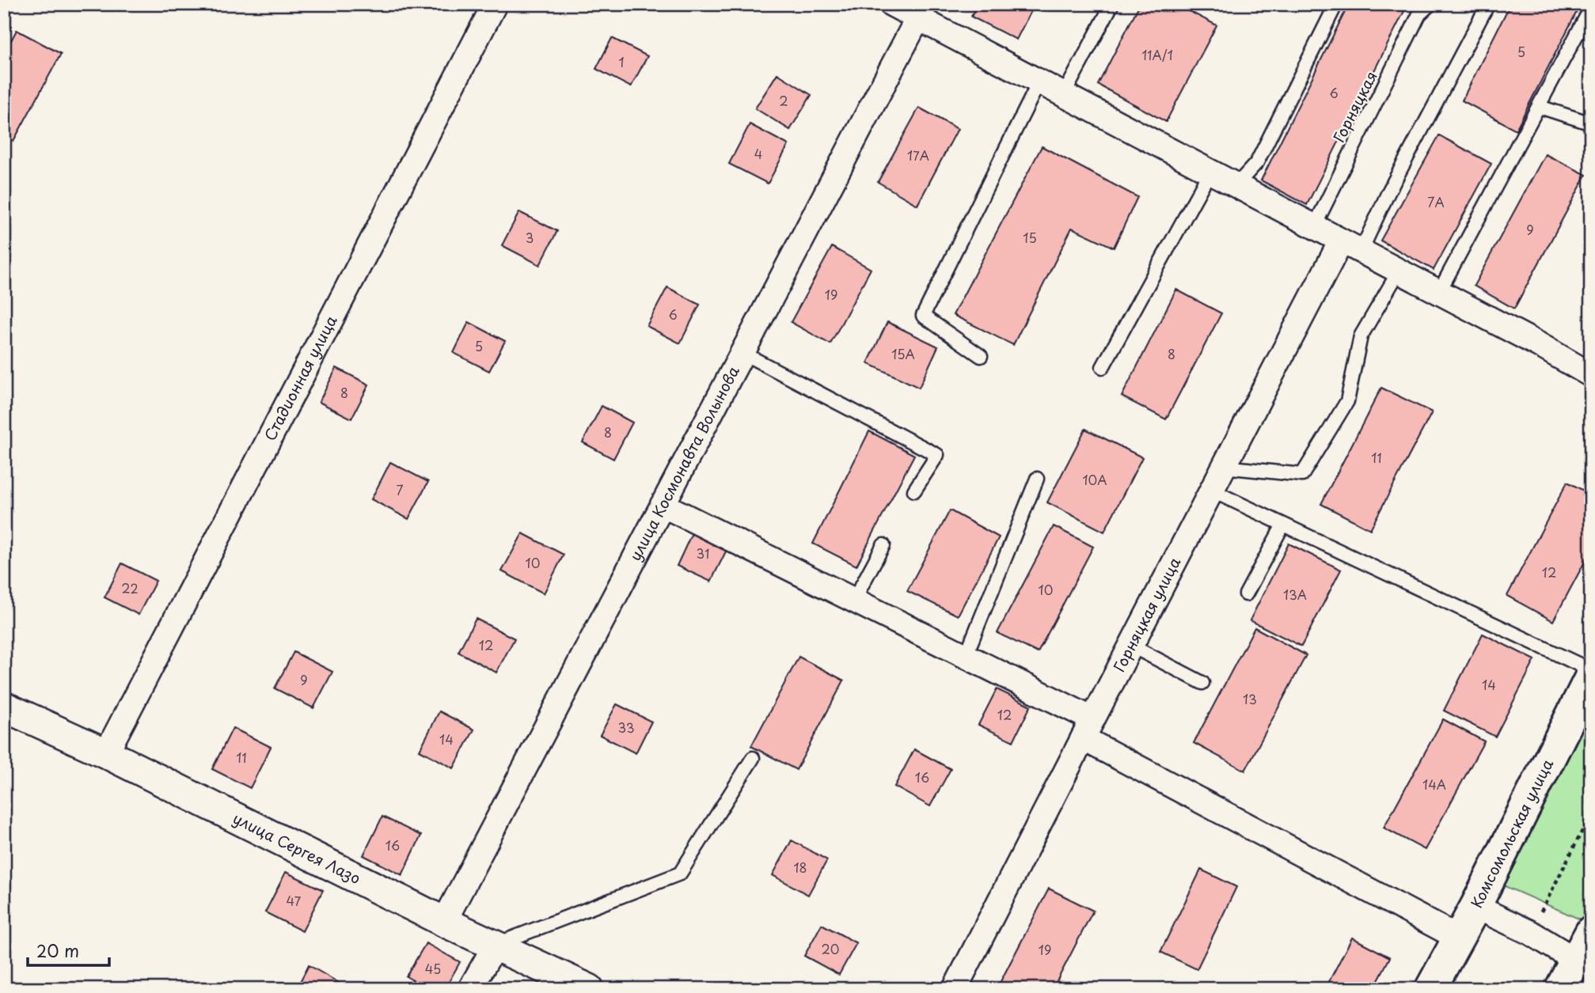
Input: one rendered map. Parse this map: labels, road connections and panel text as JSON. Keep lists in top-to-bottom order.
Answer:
{
  "streets": {
    "main road": ["Комсомольская улица"],
    "street": [
      "Стадионная улица",
      "улица Космонавта Волынова",
      "Горняцкая улица",
      "улица Сергея Лазо"
    ],
    "lane": ["Горняцкая"]
  },
  "crossings": [
    ["Стадионная улица", "улица Сергея Лазо"],
    ["улица Космонавта Волынова", "улица Сергея Лазо"]
  ],
  "house_numbers": [
    "5",
    "11А/1",
    "1",
    "6",
    "2",
    "4",
    "17А",
    "7А",
    "9",
    "3",
    "15",
    "19",
    "6",
    "5",
    "15А",
    "8",
    "8",
    "8",
    "11",
    "10А",
    "7",
    "31",
    "10",
    "12",
    "22",
    "10",
    "13А",
    "12",
    "9",
    "14",
    "13",
    "12",
    "33",
    "14",
    "11",
    "16",
    "14А",
    "16",
    "18",
    "47",
    "20",
    "19",
    "45"
  ],
  "scale_bar": "20 m"
}
